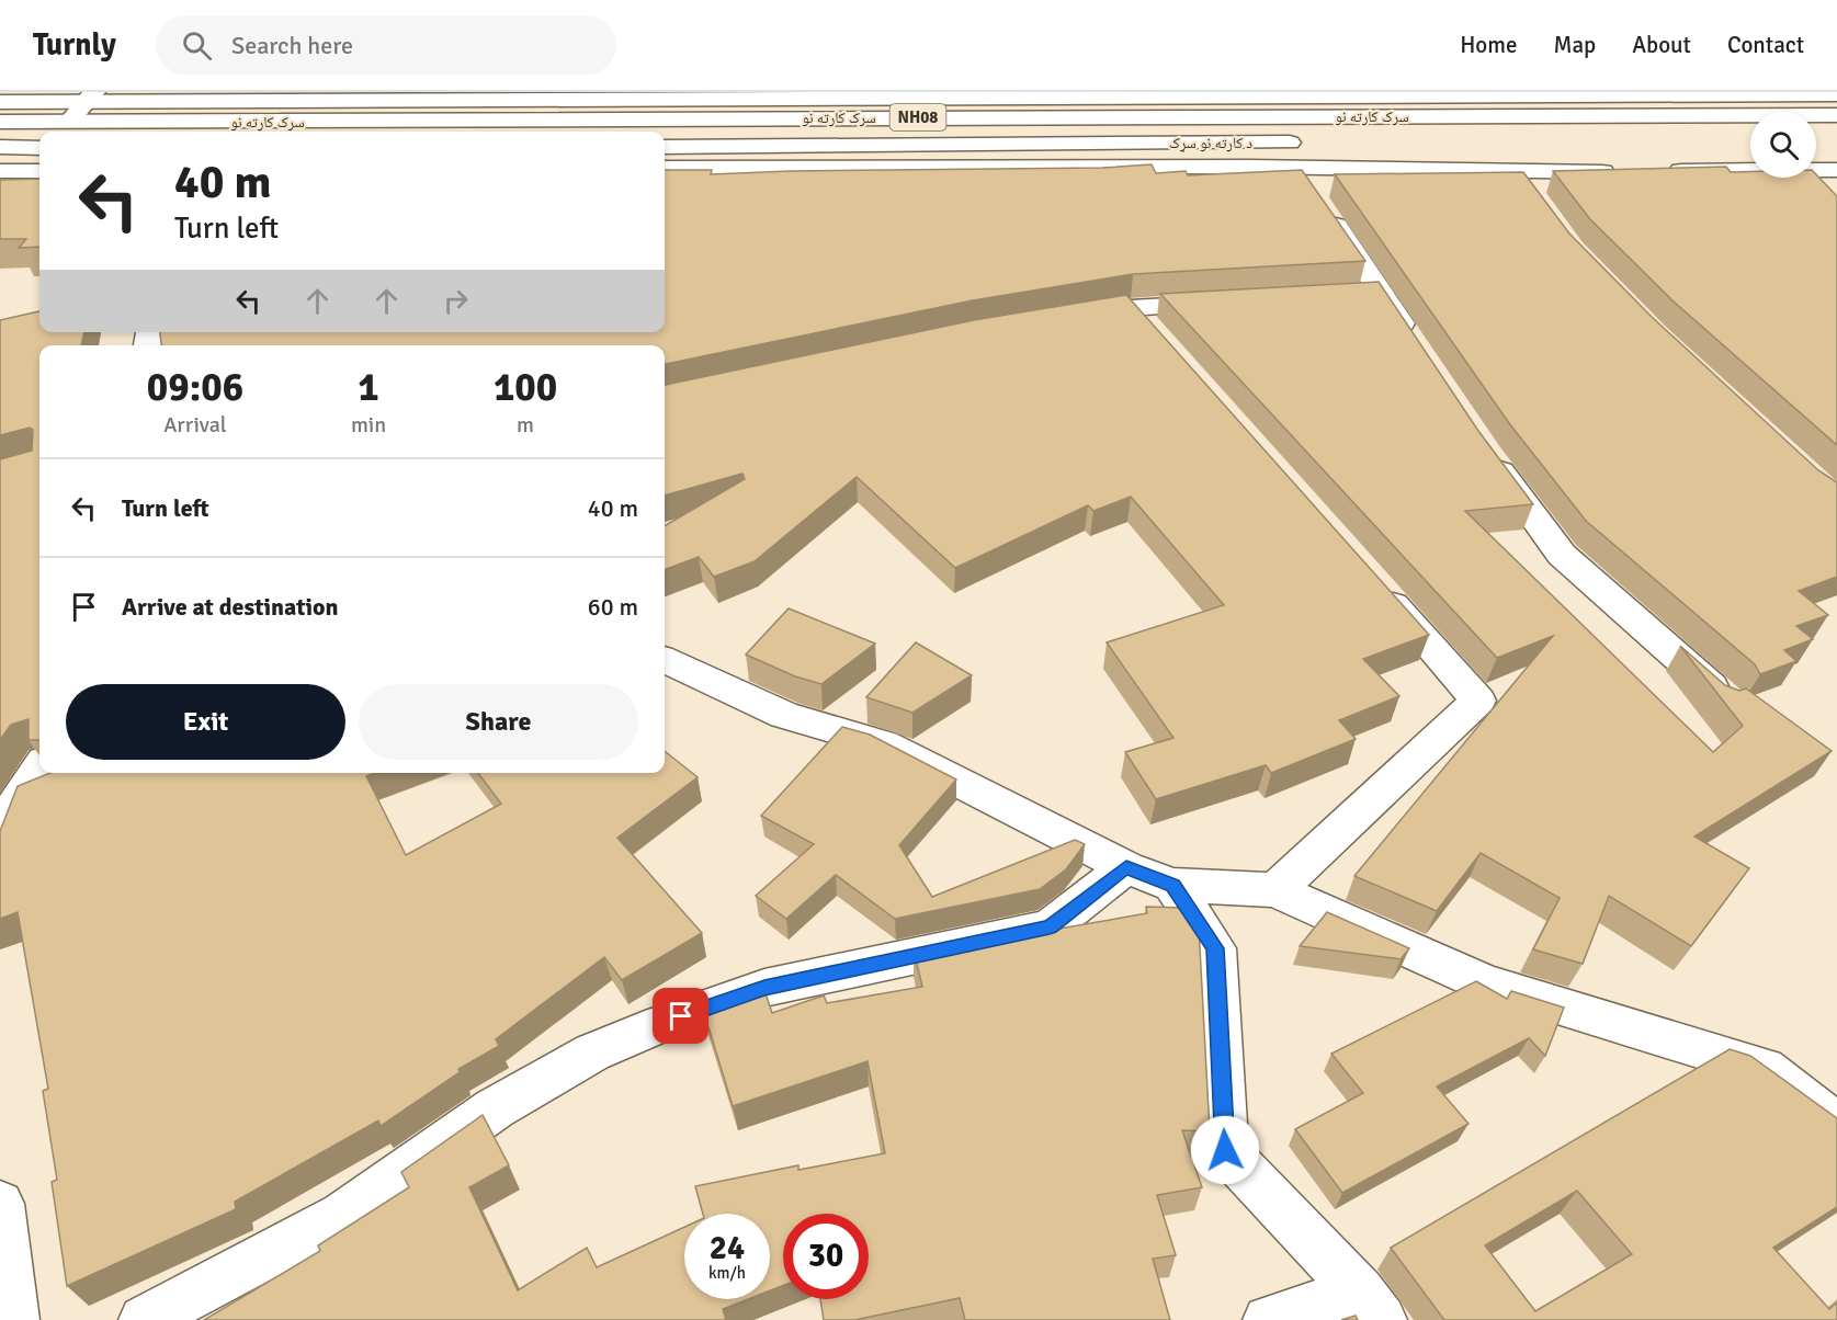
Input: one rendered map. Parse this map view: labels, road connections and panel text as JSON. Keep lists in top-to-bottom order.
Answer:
{
  "streets": {
    "main road": ["سرک کارته نو", "NH08", "د کارته نو سړک"]
  },
  "page": {
    "header": "Turnly",
    "search": "Search here",
    "nav": [
      "Home",
      "Map",
      "About",
      "Contact"
    ],
    "turn": ["40 m", "Turn left"],
    "eta": [
      "09:06",
      "Arrival",
      "1",
      "min",
      "100",
      "m"
    ],
    "list": [
      {
        "name": "Turn left",
        "value": "40 m"
      },
      {
        "name": "Arrive at destination",
        "value": "60 m"
      }
    ],
    "buttons": ["Exit", "Share"],
    "speed": "24 km/h",
    "limit": "30"
  }
}
